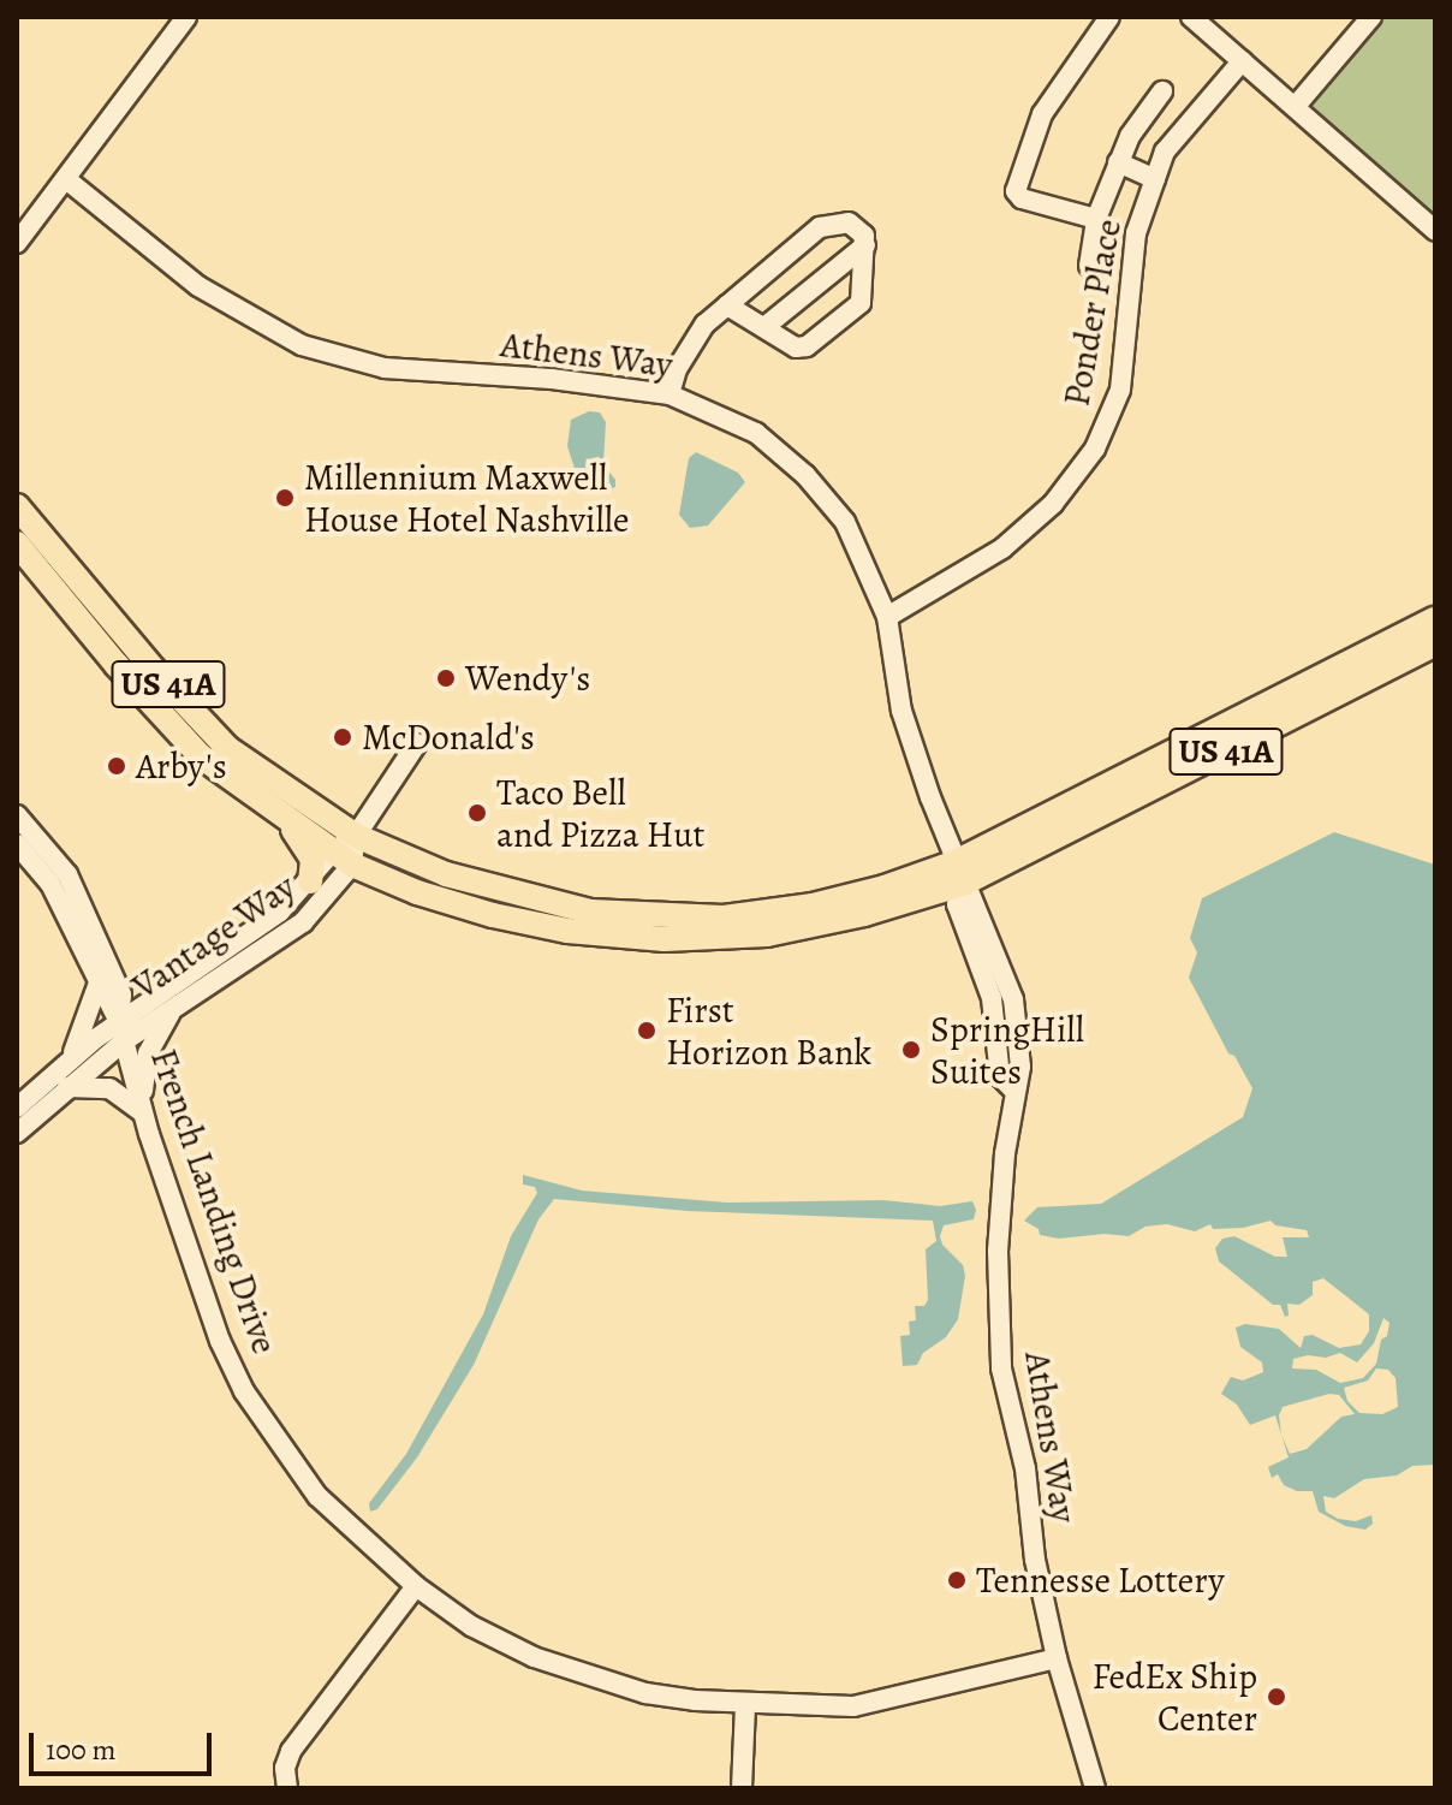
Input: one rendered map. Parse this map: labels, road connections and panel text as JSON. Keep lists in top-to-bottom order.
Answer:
{
  "streets": {
    "main road": ["US 41A"],
    "street": [
      "Ponder Place",
      "Athens Way",
      "Vantage Way",
      "French Landing Drive"
    ]
  },
  "crossings": [
    ["Ponder Place", "Athens Way"],
    ["Athens Way", "US 41A"],
    ["Athens Way", "French Landing Drive"],
    ["US 41A", "Vantage Way"],
    ["Vantage Way", "French Landing Drive"]
  ],
  "places": [
    "Millennium Maxwell House Hotel Nashville",
    "Wendy's",
    "McDonald's",
    "Arby's",
    "Taco Bell and Pizza Hut",
    "First Horizon Bank",
    "SpringHill Suites",
    "Tennesse Lottery",
    "FedEx Ship Center"
  ],
  "scale_bar": "100 m"
}
